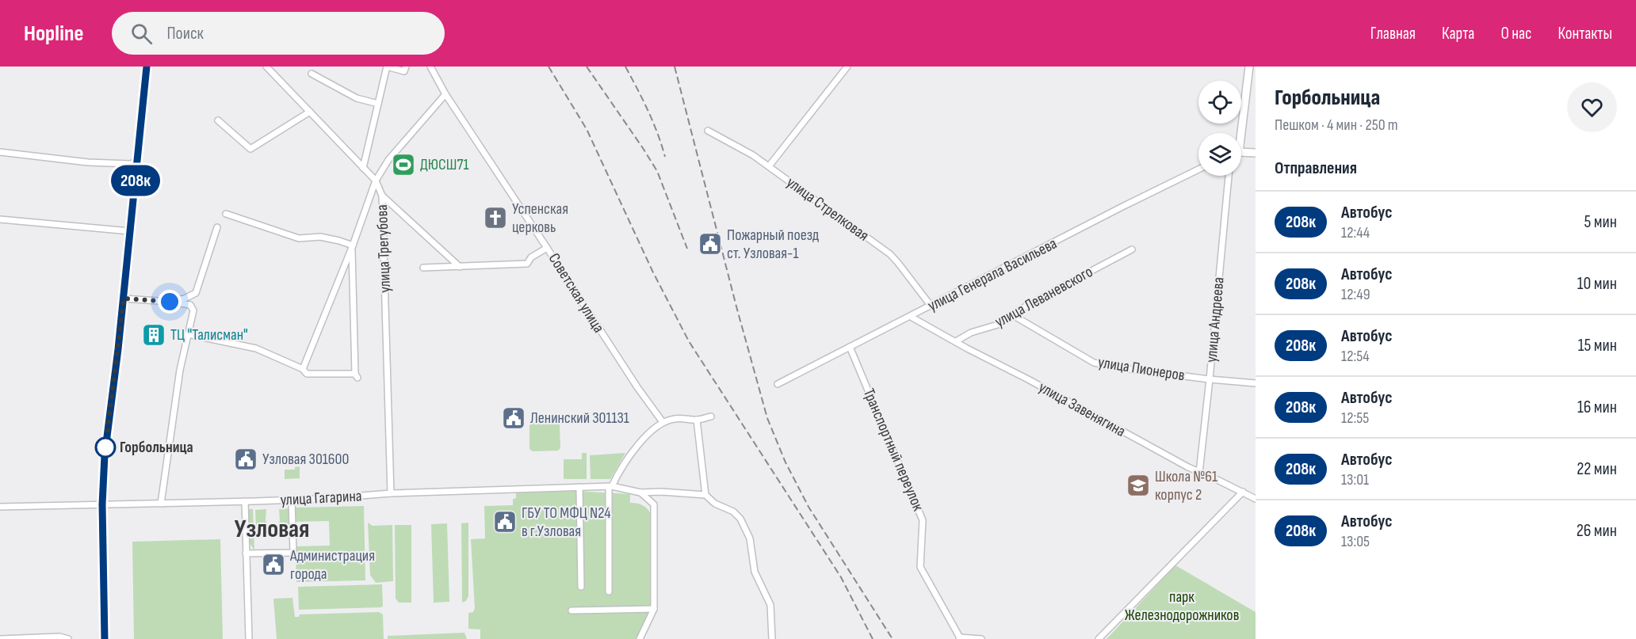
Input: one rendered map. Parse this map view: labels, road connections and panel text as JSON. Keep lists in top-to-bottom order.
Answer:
{
  "streets": {
    "street": [
      "улица Стрелковая",
      "улица Трегубова",
      "улица Генерала Васильева",
      "Советская улица",
      "улица Леваневского",
      "улица Андреева",
      "улица Пионеров",
      "улица Завенягина",
      "Транспортный переулок",
      "улица Гагарина"
    ]
  },
  "crossings": [
    ["улица Стрелковая", "улица Генерала Васильева"],
    ["улица Трегубова", "улица Гагарина"],
    ["улица Генерала Васильева", "улица Завенягина"],
    ["улица Генерала Васильева", "Транспортный переулок"],
    ["улица Леваневского", "улица Пионеров"],
    ["улица Леваневского", "улица Завенягина"],
    ["улица Андреева", "улица Пионеров"],
    ["улица Андреева", "улица Завенягина"]
  ],
  "districts": ["Узловая"],
  "parks": ["парк Железнодорожников"],
  "places": {
    "sports": ["ДЮСШ71"],
    "church": ["Успенская церковь"],
    "public building": [
      "Пожарный поезд ст. Узловая-1",
      "Ленинский 301131",
      "Узловая 301600",
      "ГБУ ТО МФЦ N24 в г.Узловая",
      "Администрация города"
    ],
    "building": ["ТЦ \"Талисман\""],
    "other": ["Горбольница"],
    "school or university": ["Школа №61 корпус 2"]
  },
  "lines": ["bus line 208к"],
  "page": {
    "header": "Hopline",
    "search": "Поиск",
    "nav": [
      "Главная",
      "Карта",
      "О нас",
      "Контакты"
    ],
    "on_map": "208к",
    "heading": [
      ["Горбольница", "Пешком · 4 мин · 250 m"],
      "Отправления"
    ],
    "list": [
      {
        "mark": "208к",
        "name": "Автобус",
        "note": "12:44",
        "value": "5 мин"
      },
      {
        "mark": "208к",
        "name": "Автобус",
        "note": "12:49",
        "value": "10 мин"
      },
      {
        "mark": "208к",
        "name": "Автобус",
        "note": "12:54",
        "value": "15 мин"
      },
      {
        "mark": "208к",
        "name": "Автобус",
        "note": "12:55",
        "value": "16 мин"
      },
      {
        "mark": "208к",
        "name": "Автобус",
        "note": "13:01",
        "value": "22 мин"
      },
      {
        "mark": "208к",
        "name": "Автобус",
        "note": "13:05",
        "value": "26 мин"
      }
    ]
  }
}
